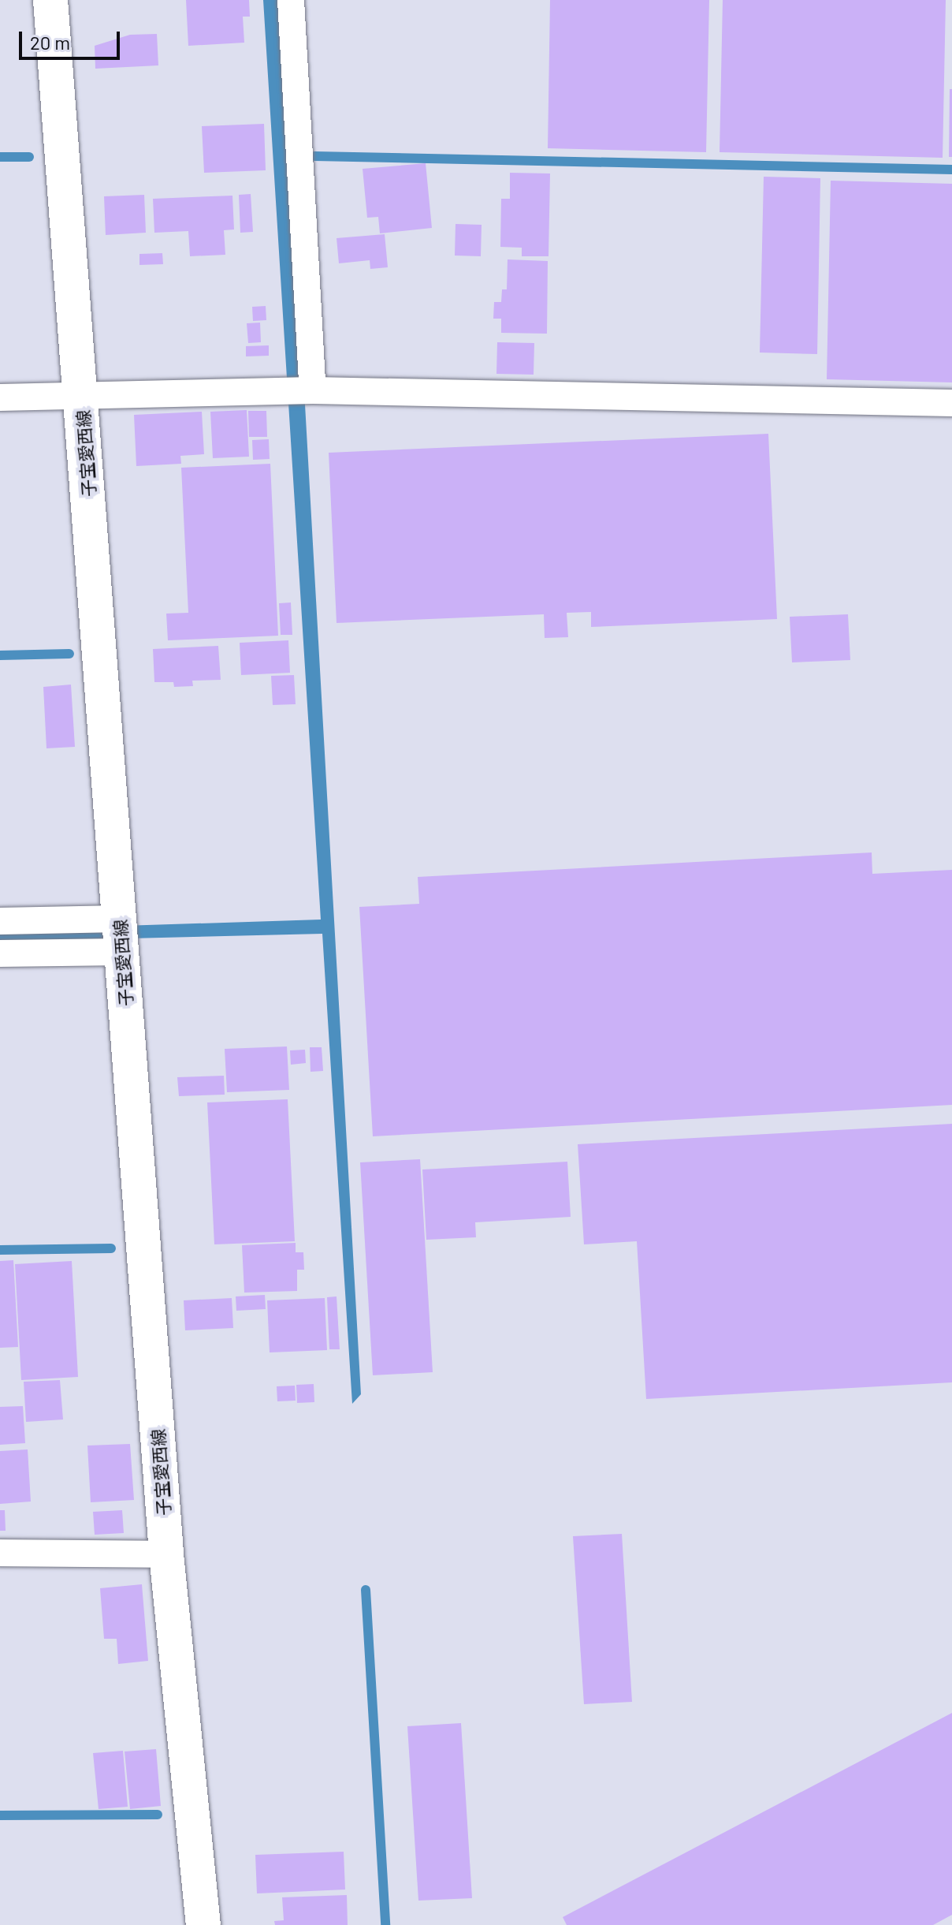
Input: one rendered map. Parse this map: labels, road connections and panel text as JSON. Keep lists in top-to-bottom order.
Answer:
{
  "streets": {
    "main road": ["子宝愛西線"]
  },
  "scale_bar": "20 m"
}
